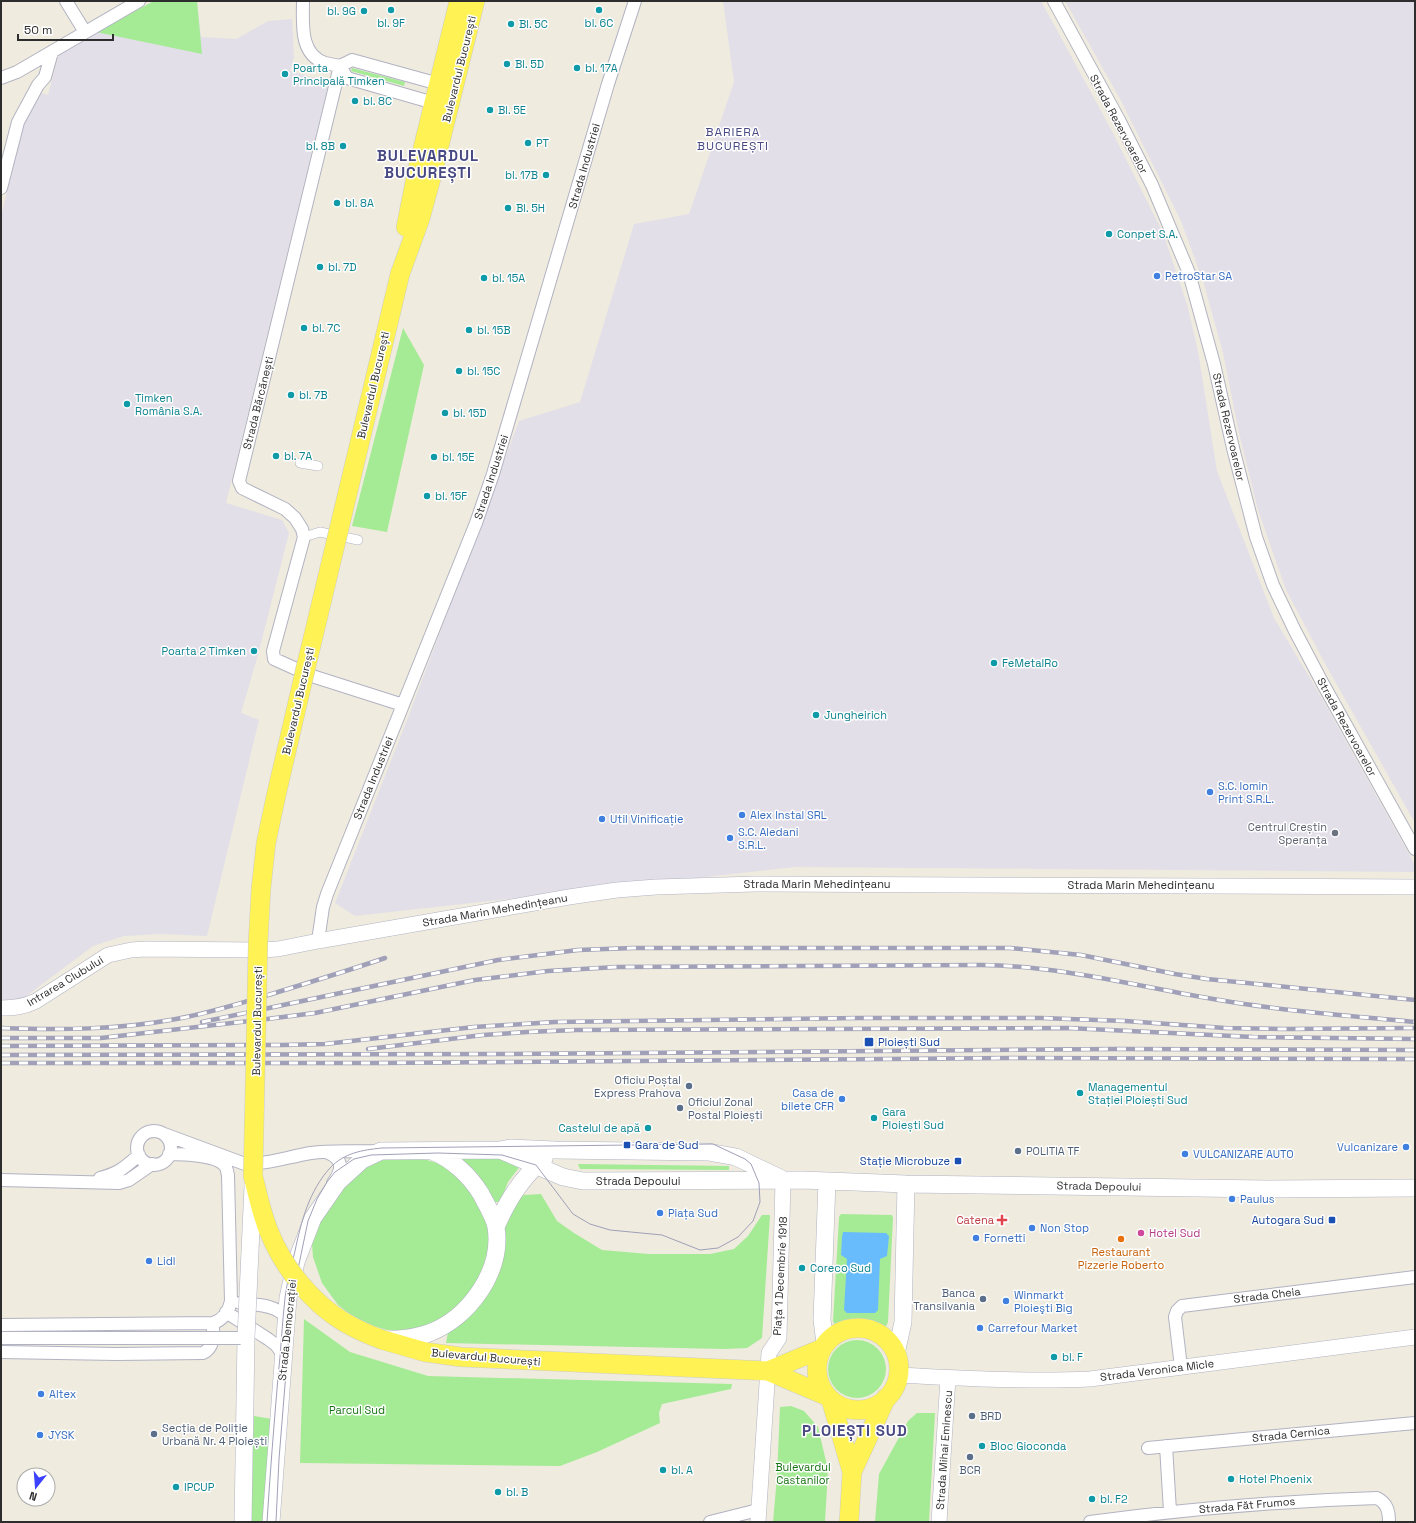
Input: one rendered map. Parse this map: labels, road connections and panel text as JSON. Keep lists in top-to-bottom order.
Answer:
{
  "streets": {
    "main road": ["Bulevardul București", "Strada Depoului", "Strada Democrației"],
    "street": [
      "Strada Rezervoarelor",
      "Strada Industriei",
      "Strada Bărcănești",
      "Strada Marin Mehedințeanu",
      "Intrarea Clubului",
      "Piața 1 Decembrie 1918",
      "Strada Cheia",
      "Strada Veronica Micle",
      "Strada Cernica",
      "Strada Mihai Eminescu",
      "Strada Făt Frumos"
    ]
  },
  "crossings": [
    ["Bulevardul București", "Piața 1 Decembrie 1918"],
    ["Bulevardul București", "Strada Veronica Micle"],
    ["Strada Industriei", "Strada Marin Mehedințeanu"],
    ["Strada Marin Mehedințeanu", "Intrarea Clubului"],
    ["Strada Depoului", "Piața 1 Decembrie 1918"],
    ["Strada Depoului", "Strada Democrației"],
    ["Strada Cheia", "Strada Veronica Micle"],
    ["Strada Veronica Micle", "Strada Mihai Eminescu"]
  ],
  "districts": ["BARIERA BUCUREȘTI", "BULEVARDUL BUCUREȘTI", "PLOIEȘTI SUD"],
  "parks": ["Parcul Sud", "Bulevardul Castanilor"],
  "places": {
    "other": [
      "bl. 9F",
      "bl. 6C",
      "bl. 9G",
      "Bl. 5C",
      "Bl. 5D",
      "bl. 17A",
      "Poarta Principală Timken",
      "bl. 8C",
      "Bl. 5E",
      "PT",
      "bl. 8B",
      "bl. 17B",
      "bl. 8A",
      "Bl. 5H",
      "Conpet S.A.",
      "bl. 7D",
      "PetroStar SA",
      "bl. 15A",
      "bl. 7C",
      "bl. 15B",
      "bl. 15C",
      "bl. 7B",
      "Timken România S.A.",
      "bl. 15D",
      "bl. 7A",
      "bl. 15E",
      "bl. 15F",
      "Poarta 2 Timken",
      "FeMetalRo",
      "Jungheirich",
      "S.C. Iomin Print S.R.L.",
      "Alex Instal SRL",
      "Util Vinificație",
      "Centrul Creștin Speranța",
      "S.C. Aledani S.R.L.",
      "Oficiu Poștal Express Prahova",
      "Managementul Stației Ploiești Sud",
      "Casa de bilete CFR",
      "Oficiul Zonal Postal Ploiești",
      "Gara Ploiești Sud",
      "Castelul de apă",
      "Vulcanizare",
      "POLITIA TF",
      "VULCANIZARE AUTO",
      "Paulus",
      "Piața Sud",
      "Non Stop",
      "Hotel Sud",
      "Fornetti",
      "Restaurant Pizzerie Roberto",
      "Lidl",
      "Coreco Sud",
      "Banca Transilvania",
      "Winmarkt Ploieşti Big",
      "Carrefour Market",
      "bl. F",
      "Altex",
      "BRD",
      "Secția de Poliție Urbană Nr. 4 Ploiești",
      "JYSK",
      "Bloc Gioconda",
      "BCR",
      "bl. A",
      "Hotel Phoenix",
      "IPCUP",
      "bl. B",
      "bl. F2"
    ],
    "transit": [
      "Ploiești Sud",
      "Gara de Sud",
      "Stație Microbuze",
      "Autogara Sud"
    ],
    "health": ["Catena"]
  },
  "scale_bar": "50 m",
  "north": "bottom"
}
